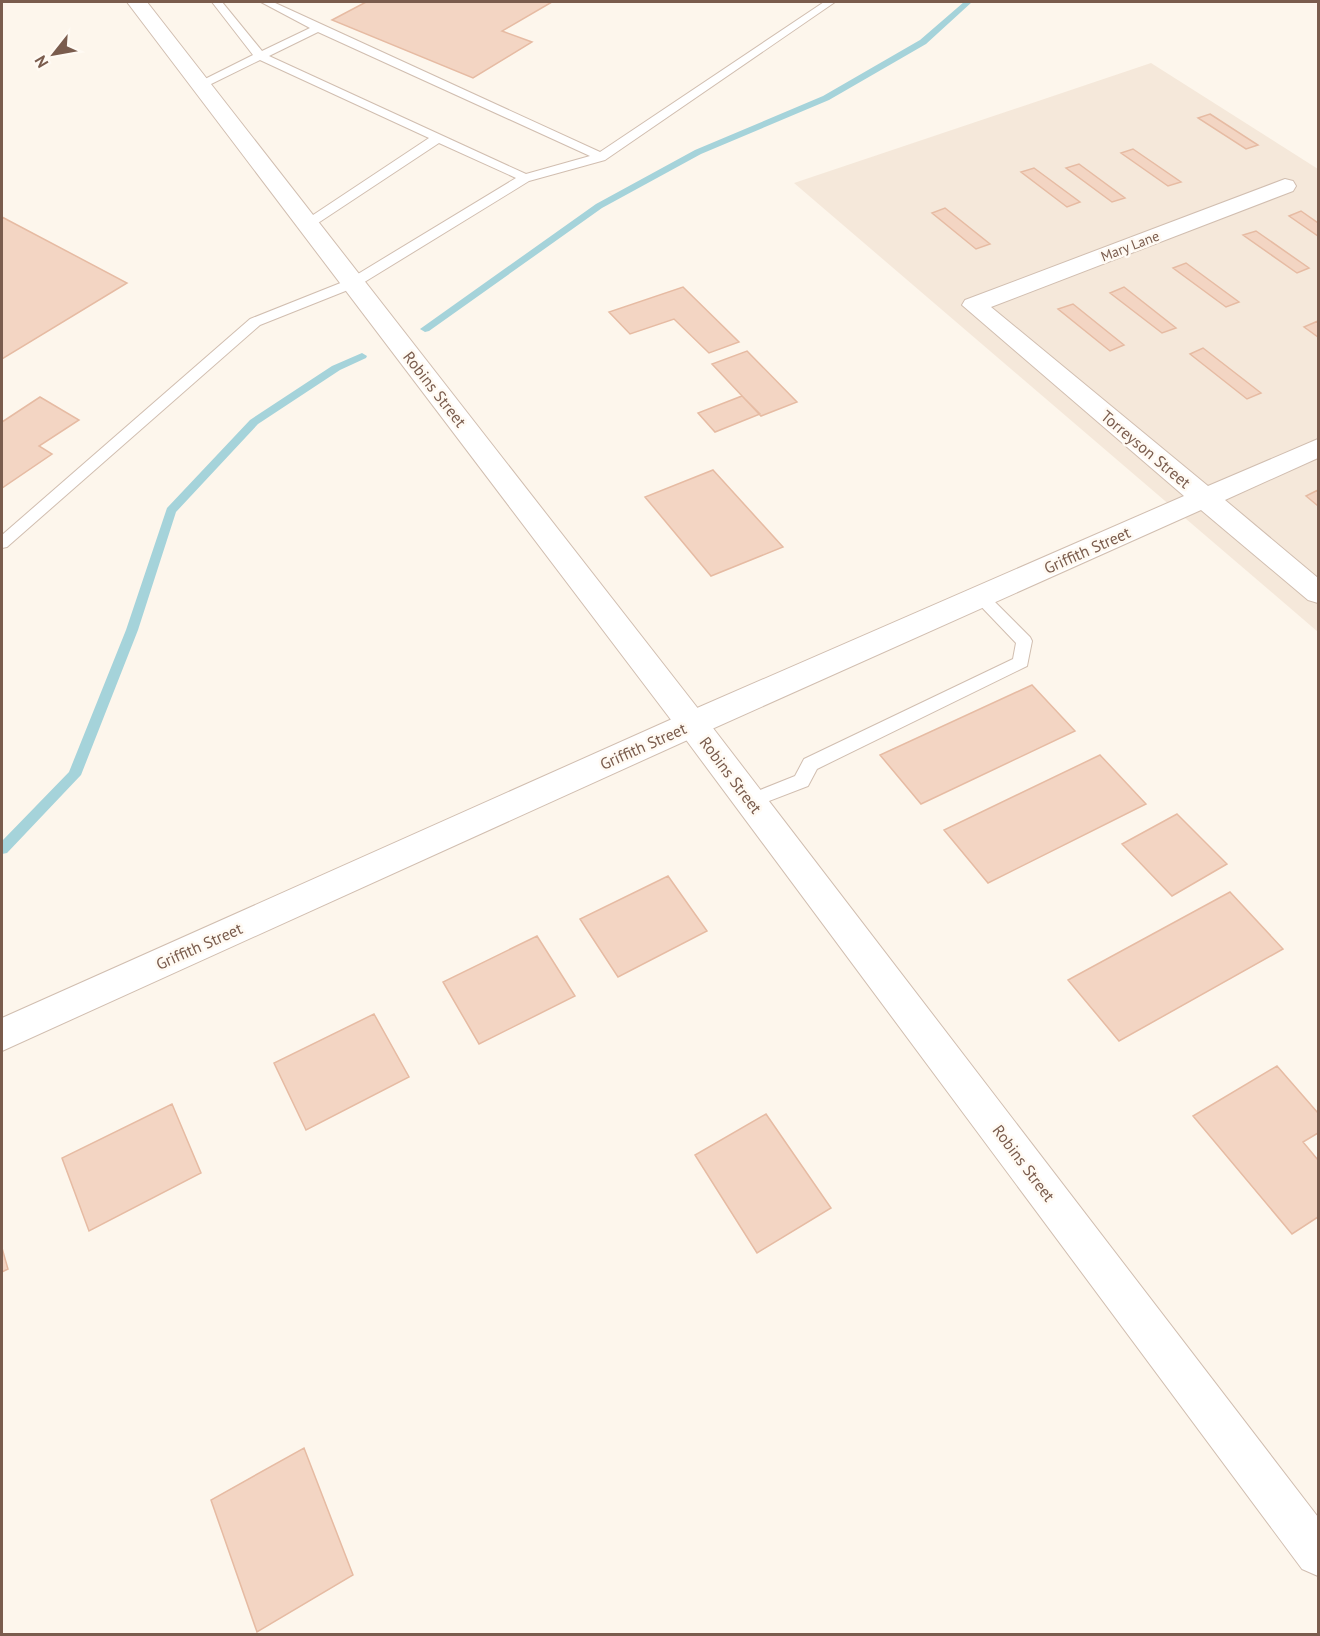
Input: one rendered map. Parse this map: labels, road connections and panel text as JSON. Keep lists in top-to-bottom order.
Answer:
{
  "streets": {
    "street": [
      "Mary Lane",
      "Robins Street",
      "Torreyson Street",
      "Griffith Street"
    ]
  },
  "crossings": [
    ["Mary Lane", "Torreyson Street"],
    ["Robins Street", "Griffith Street"],
    ["Torreyson Street", "Griffith Street"]
  ],
  "north": "bottom left"
}
